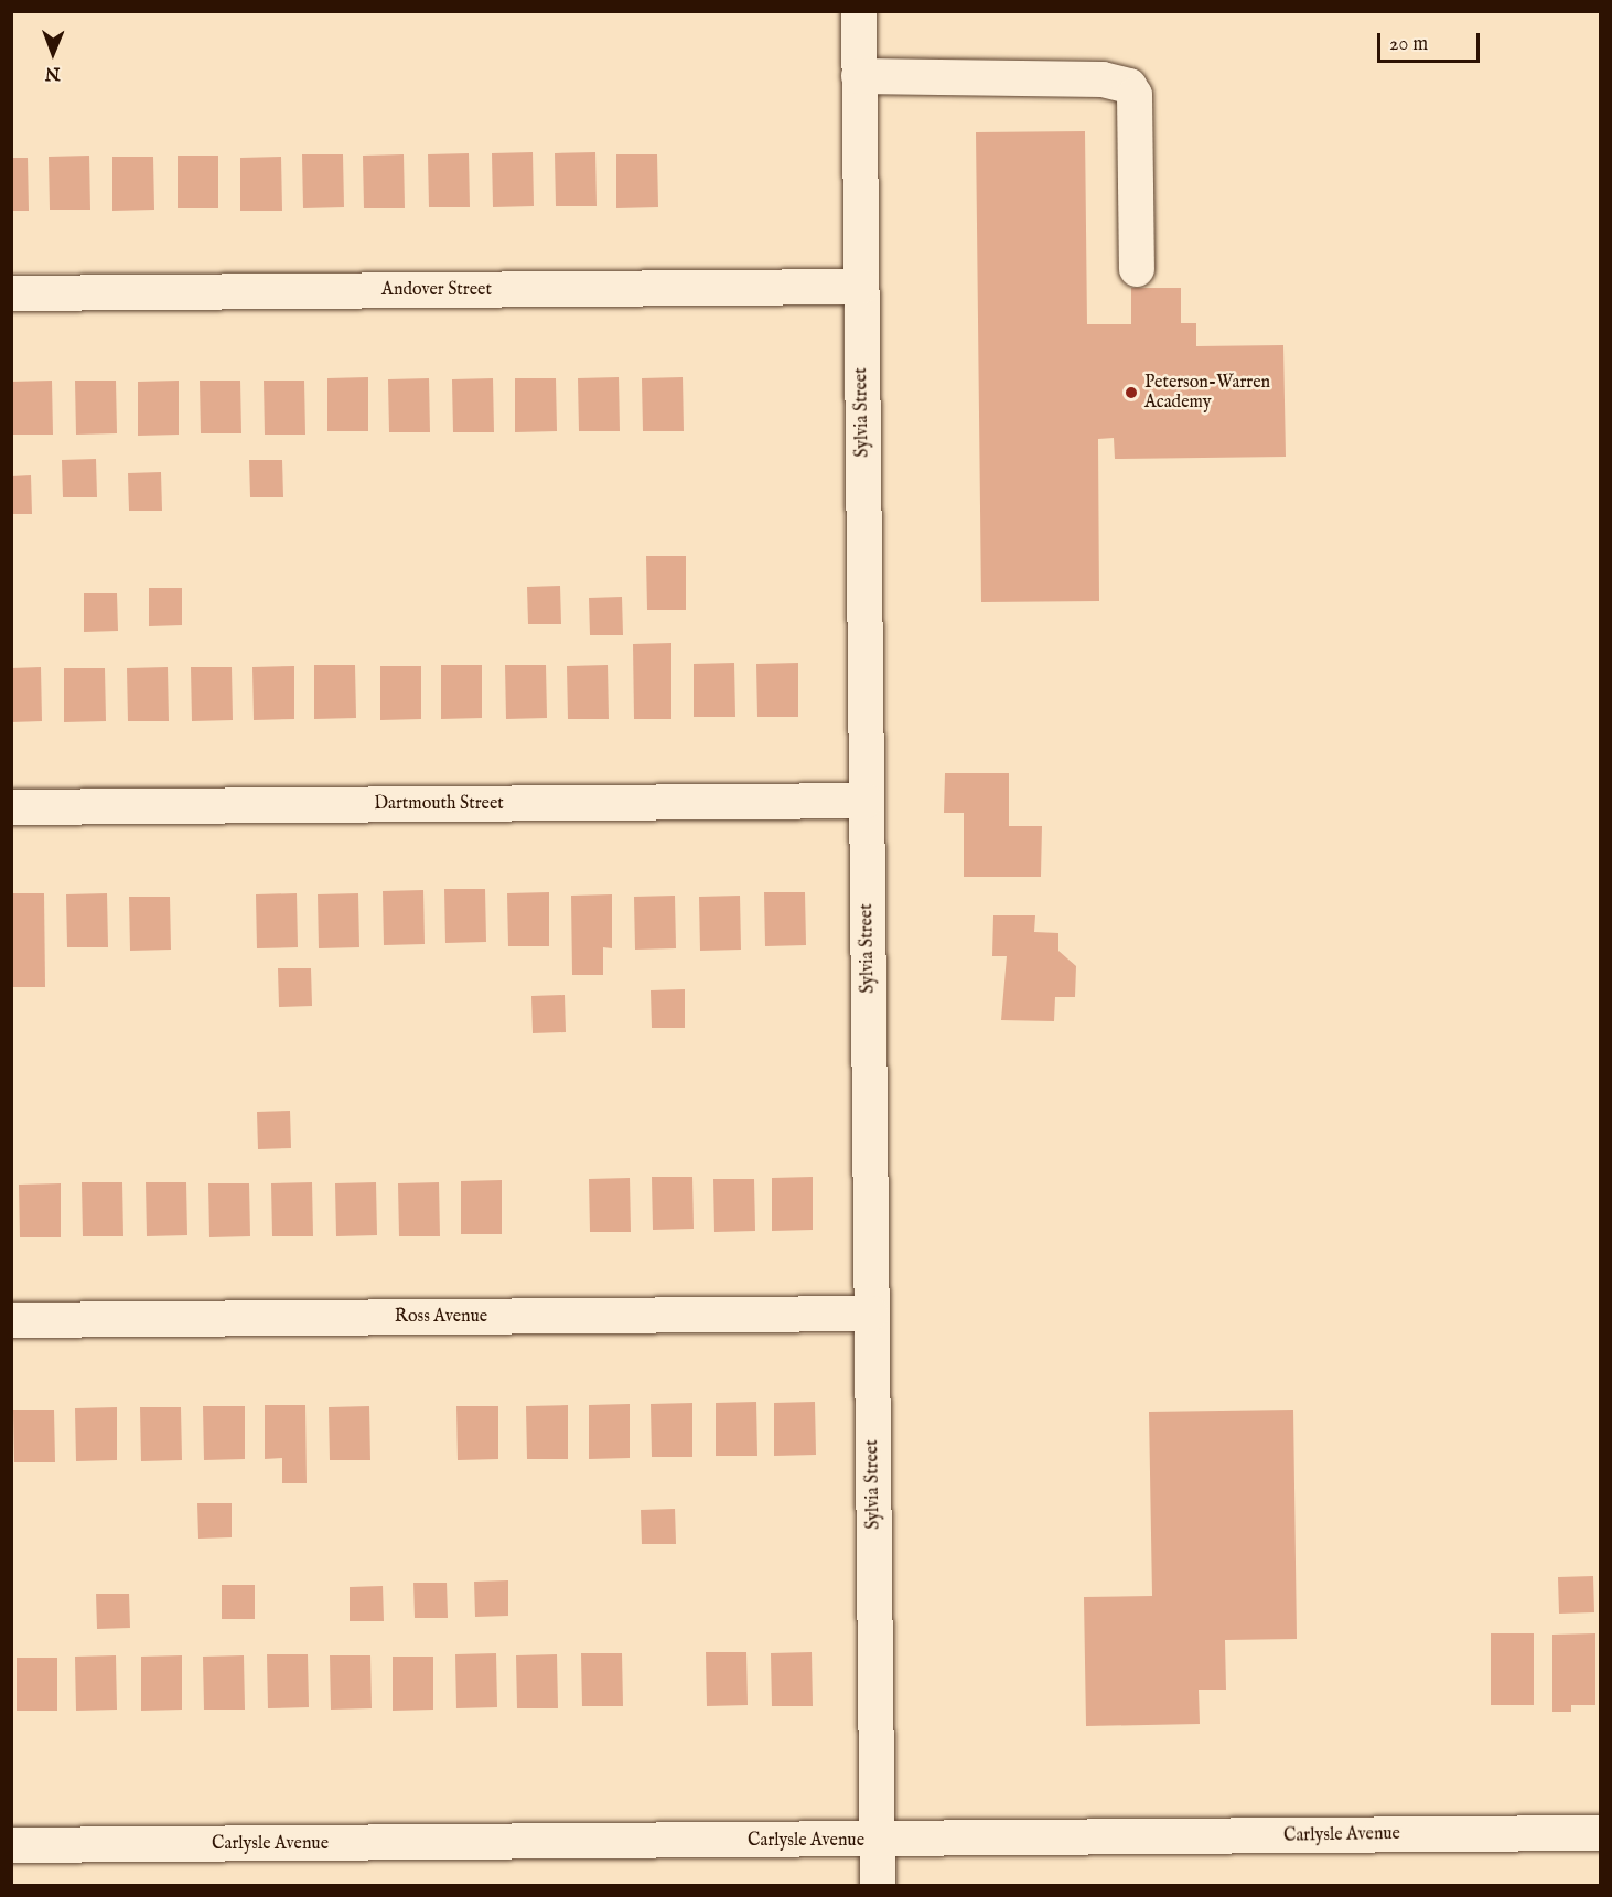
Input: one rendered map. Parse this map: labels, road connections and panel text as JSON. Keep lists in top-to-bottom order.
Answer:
{
  "streets": {
    "street": [
      "Andover Street",
      "Sylvia Street",
      "Dartmouth Street",
      "Ross Avenue",
      "Carlysle Avenue"
    ]
  },
  "crossings": [
    ["Andover Street", "Sylvia Street"],
    ["Sylvia Street", "Dartmouth Street"],
    ["Sylvia Street", "Ross Avenue"],
    ["Sylvia Street", "Carlysle Avenue"]
  ],
  "places": ["Peterson-Warren Academy"],
  "scale_bar": "20 m",
  "north": "bottom"
}
